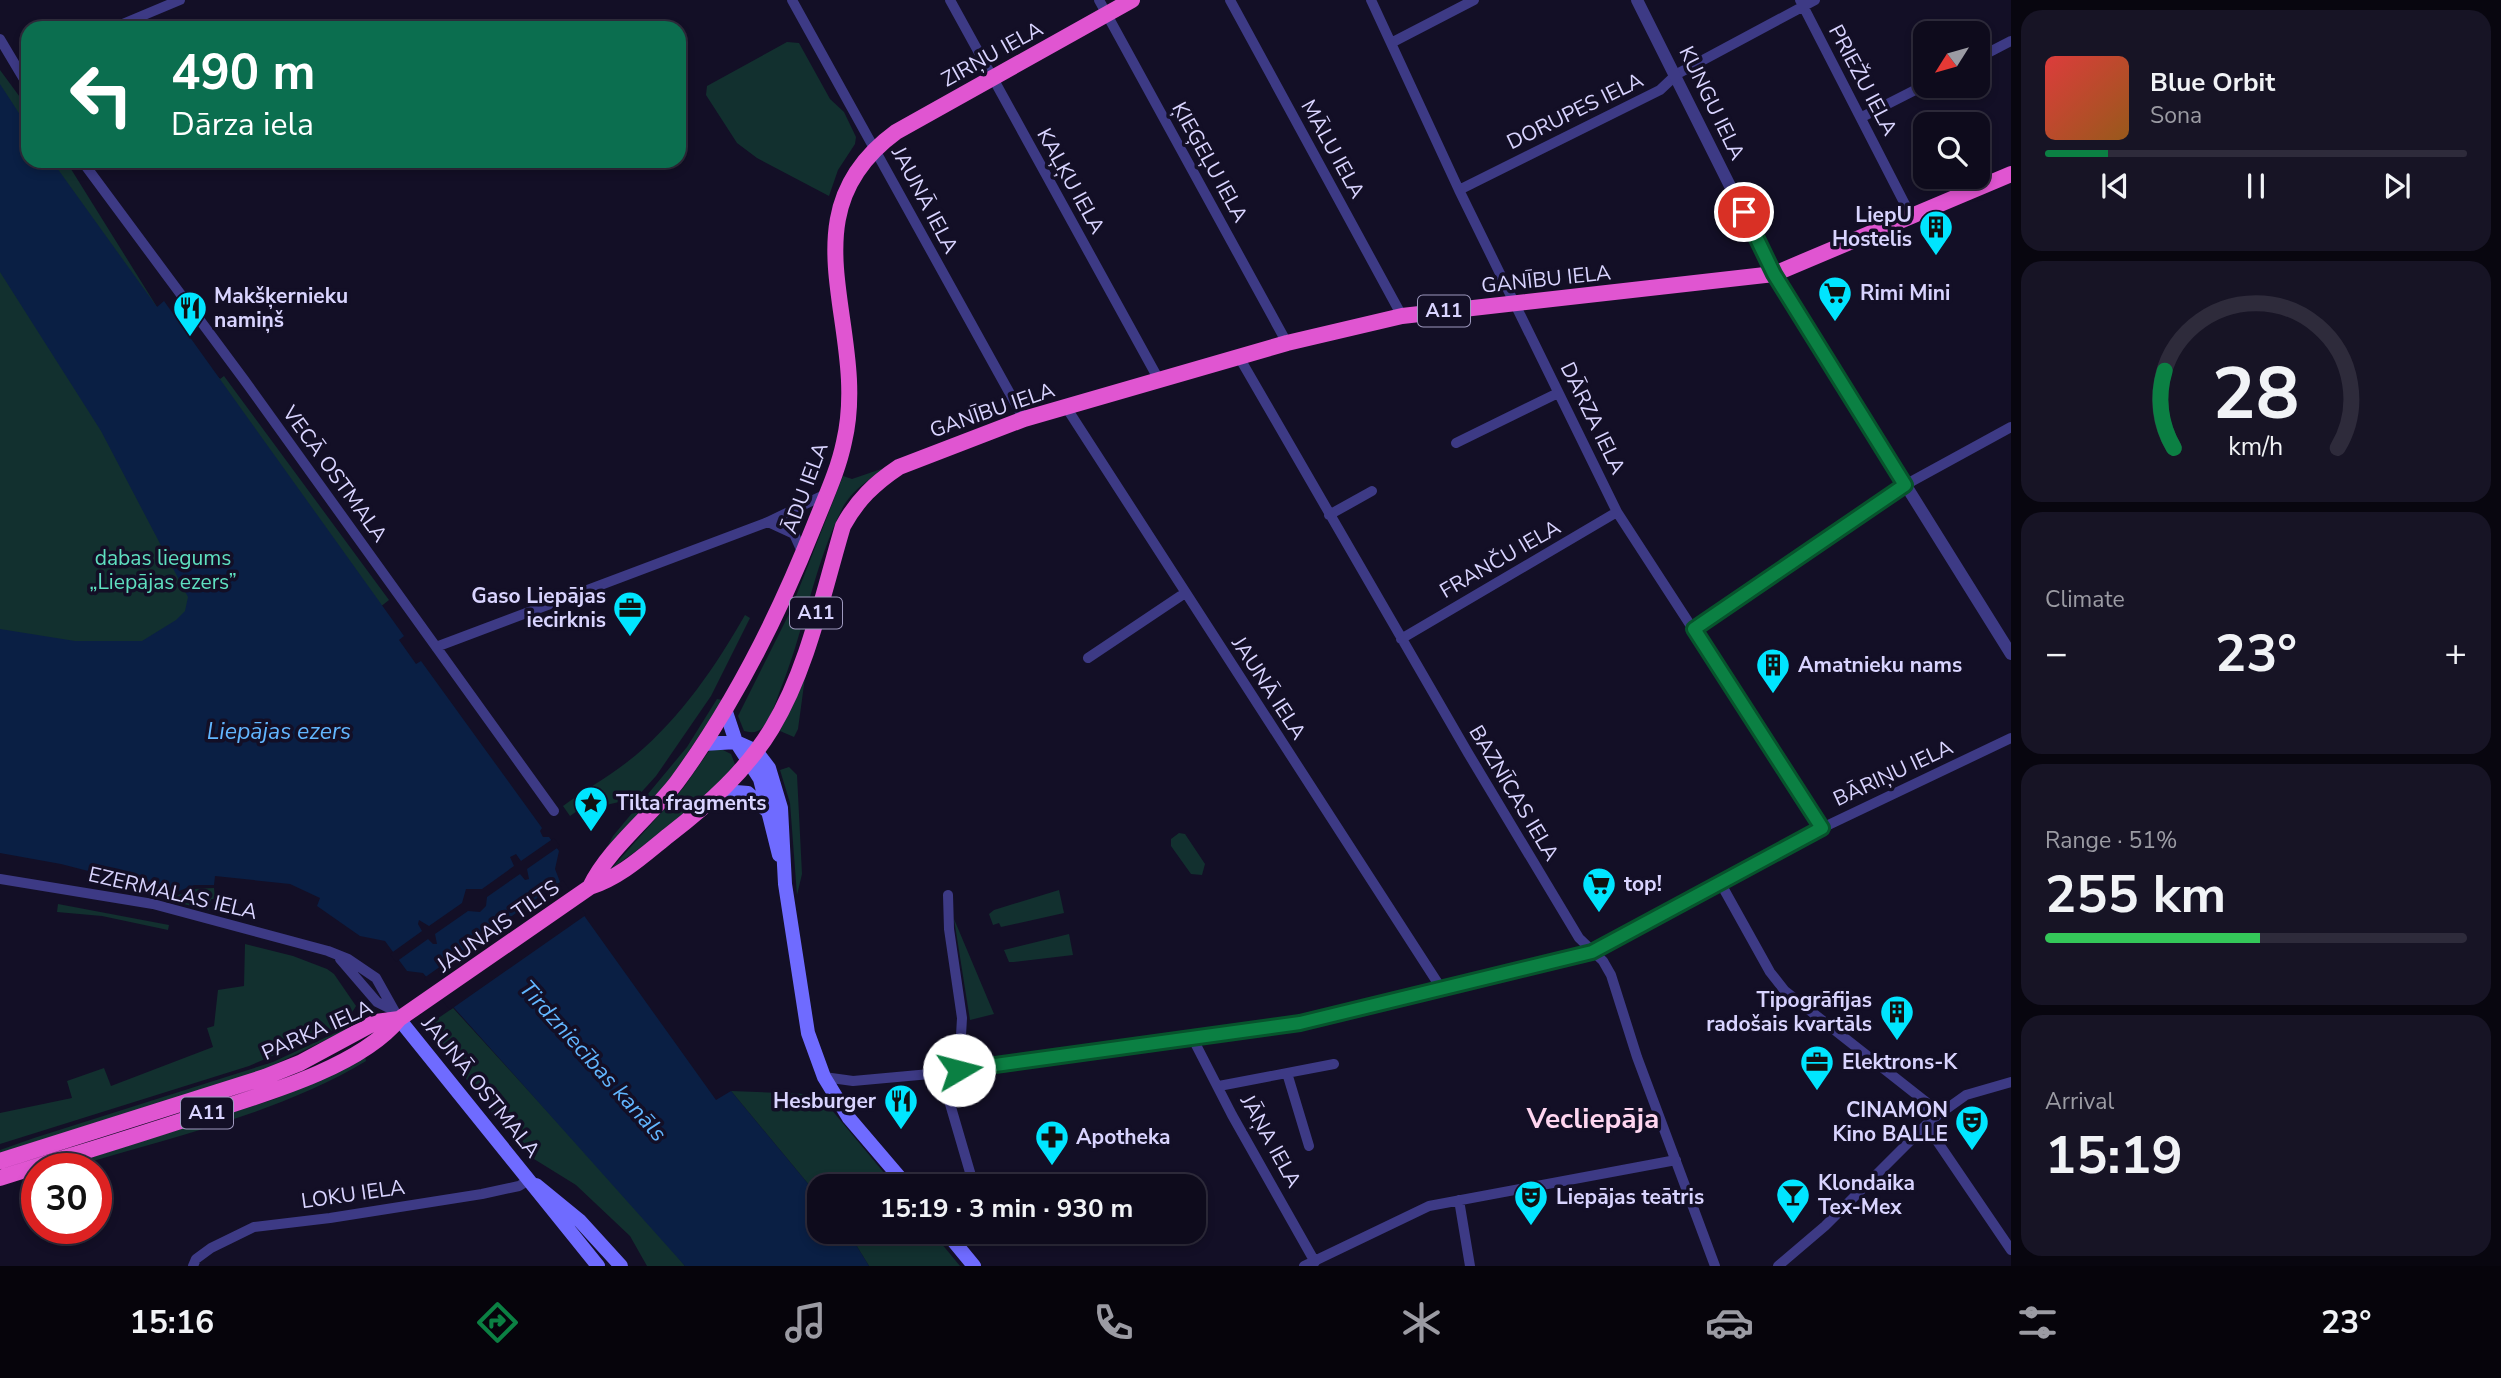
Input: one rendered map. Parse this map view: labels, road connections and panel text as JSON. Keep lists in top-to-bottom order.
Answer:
{
  "streets": {
    "highway": [
      "ZIRŅU IELA",
      "GANĪBU IELA",
      "A11",
      "ĀDU IELA",
      "JAUNAIS TILTS",
      "PARKA IELA"
    ],
    "main road": ["JAUNĀ OSTMALA"],
    "street": [
      "PRIEŽU IELA",
      "KUNGU IELA",
      "DORUPES IELA",
      "MĀLU IELA",
      "ĶIEĢEĻU IELA",
      "KAĻĶU IELA",
      "JAUNĀ IELA",
      "DĀRZA IELA",
      "VECĀ OSTMALA",
      "FRANČU IELA",
      "BĀRIŅU IELA",
      "BAZNĪCAS IELA",
      "EZERMALAS IELA",
      "JĀŅA IELA",
      "LOKU IELA"
    ]
  },
  "crossings": [
    ["ZIRŅU IELA", "ĶIEĢEĻU IELA"],
    ["ZIRŅU IELA", "KAĻĶU IELA"],
    ["ZIRŅU IELA", "JAUNĀ IELA"],
    ["ZIRŅU IELA", "ĀDU IELA"],
    ["PRIEŽU IELA", "DORUPES IELA"],
    ["PRIEŽU IELA", "GANĪBU IELA"],
    ["KUNGU IELA", "DORUPES IELA"],
    ["KUNGU IELA", "GANĪBU IELA"],
    ["DORUPES IELA", "DĀRZA IELA"],
    ["MĀLU IELA", "GANĪBU IELA"],
    ["ĶIEĢEĻU IELA", "GANĪBU IELA"],
    ["KAĻĶU IELA", "GANĪBU IELA"],
    ["JAUNĀ IELA", "GANĪBU IELA"],
    ["JAUNĀ IELA", "ĀDU IELA"],
    ["JAUNĀ IELA", "BĀRIŅU IELA"],
    ["GANĪBU IELA", "A11"],
    ["GANĪBU IELA", "DĀRZA IELA"],
    ["GANĪBU IELA", "BAZNĪCAS IELA"],
    ["A11", "ĀDU IELA"],
    ["A11", "JAUNAIS TILTS"],
    ["DĀRZA IELA", "FRANČU IELA"],
    ["DĀRZA IELA", "BĀRIŅU IELA"],
    ["FRANČU IELA", "BAZNĪCAS IELA"],
    ["BĀRIŅU IELA", "BAZNĪCAS IELA"],
    ["BĀRIŅU IELA", "JĀŅA IELA"],
    ["EZERMALAS IELA", "JAUNAIS TILTS"],
    ["EZERMALAS IELA", "PARKA IELA"],
    ["EZERMALAS IELA", "JAUNĀ OSTMALA"],
    ["JAUNAIS TILTS", "PARKA IELA"],
    ["JAUNAIS TILTS", "JAUNĀ OSTMALA"],
    ["PARKA IELA", "JAUNĀ OSTMALA"],
    ["JAUNĀ OSTMALA", "LOKU IELA"]
  ],
  "districts": ["Vecliepāja"],
  "water": ["Liepājas ezers", "Tirdzniecības kanāls"],
  "parks": ["dabas liegums „Liepājas ezers”"],
  "places": {
    "building": ["LiepU Hostelis", "Amatnieku nams", "Tipogrāfijas radošais kvartāls"],
    "supermarket": ["Rimi Mini", "top!"],
    "restaurant": ["Makšķernieku namiņš", "Hesburger"],
    "office": ["Gaso Liepājas iecirknis", "Elektrons-K"],
    "place": ["Tilta fragments"],
    "theatre": ["CINAMON Kino BALLE", "Liepājas teātris"],
    "pharmacy": ["Apotheka"],
    "bar": ["Klondaika Tex-Mex"]
  },
  "north": "bottom left",
  "page": {
    "turn": ["490 m", "Dārza iela"],
    "song": ["Blue Orbit", "Sona"],
    "tile": [
      "Climate",
      ["Range · 51%", "255 km"],
      ["Arrival", "15:19"]
    ],
    "heat": ["−", "23°", "+"],
    "limit": "30",
    "trip": "15:19 · 3 min · 930 m",
    "tabs": ["15:16", "23°"],
    "gauge": ["28", "km/h"]
  }
}
